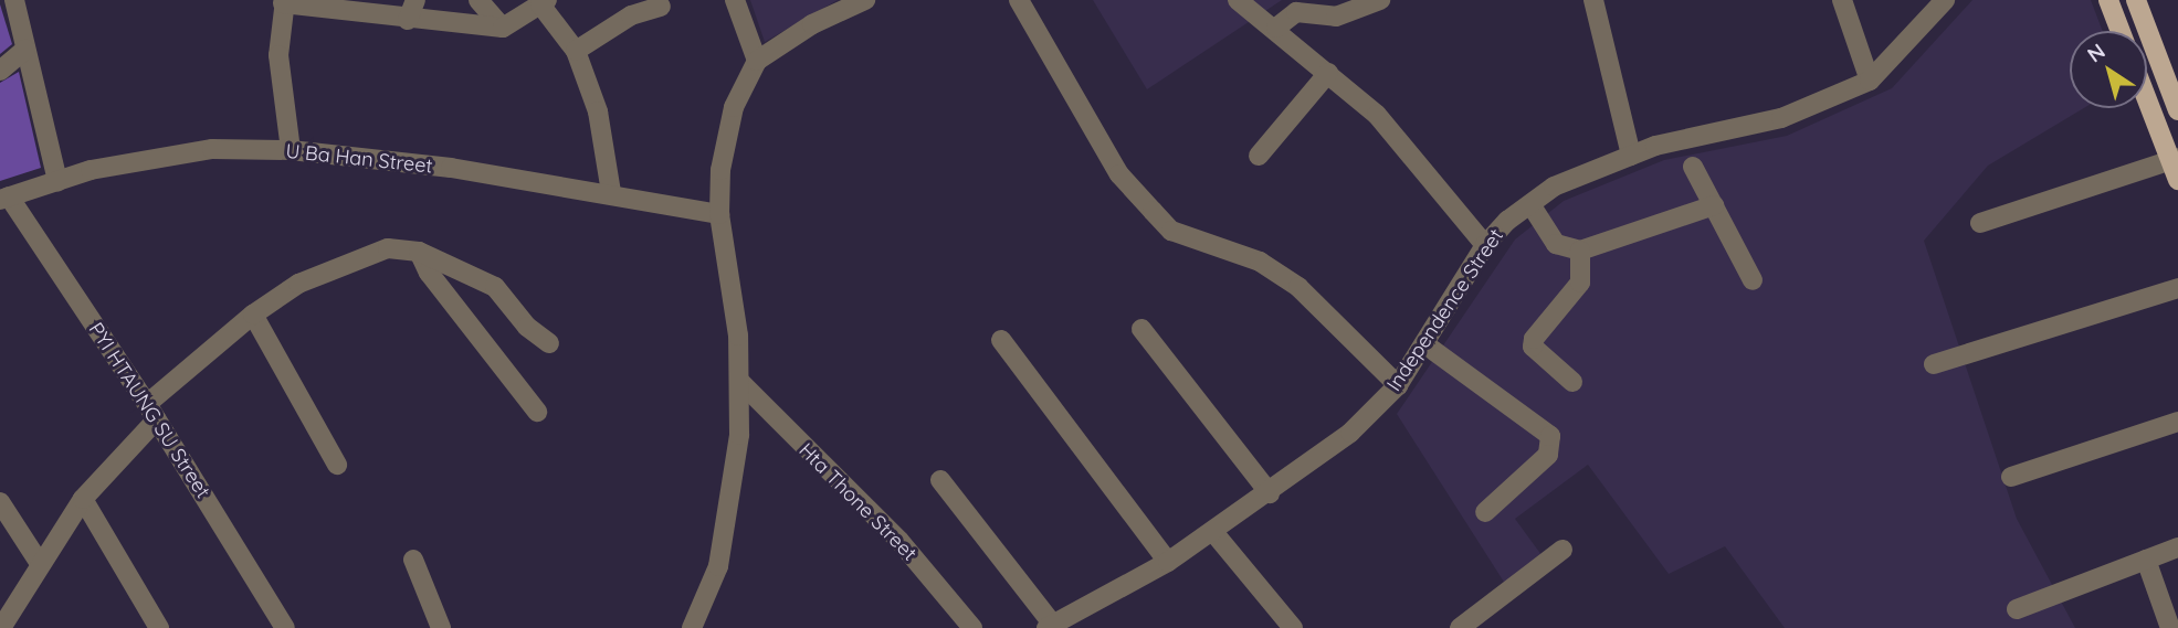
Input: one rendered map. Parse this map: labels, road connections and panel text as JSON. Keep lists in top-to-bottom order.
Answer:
{
  "streets": {
    "street": [
      "U Ba Han Street",
      "Independence Street",
      "PYI HTAUNG SU Street",
      "Hta Thone Street"
    ]
  },
  "crossings": [
    ["U Ba Han Street", "PYI HTAUNG SU Street"]
  ],
  "north": "top left"
}
